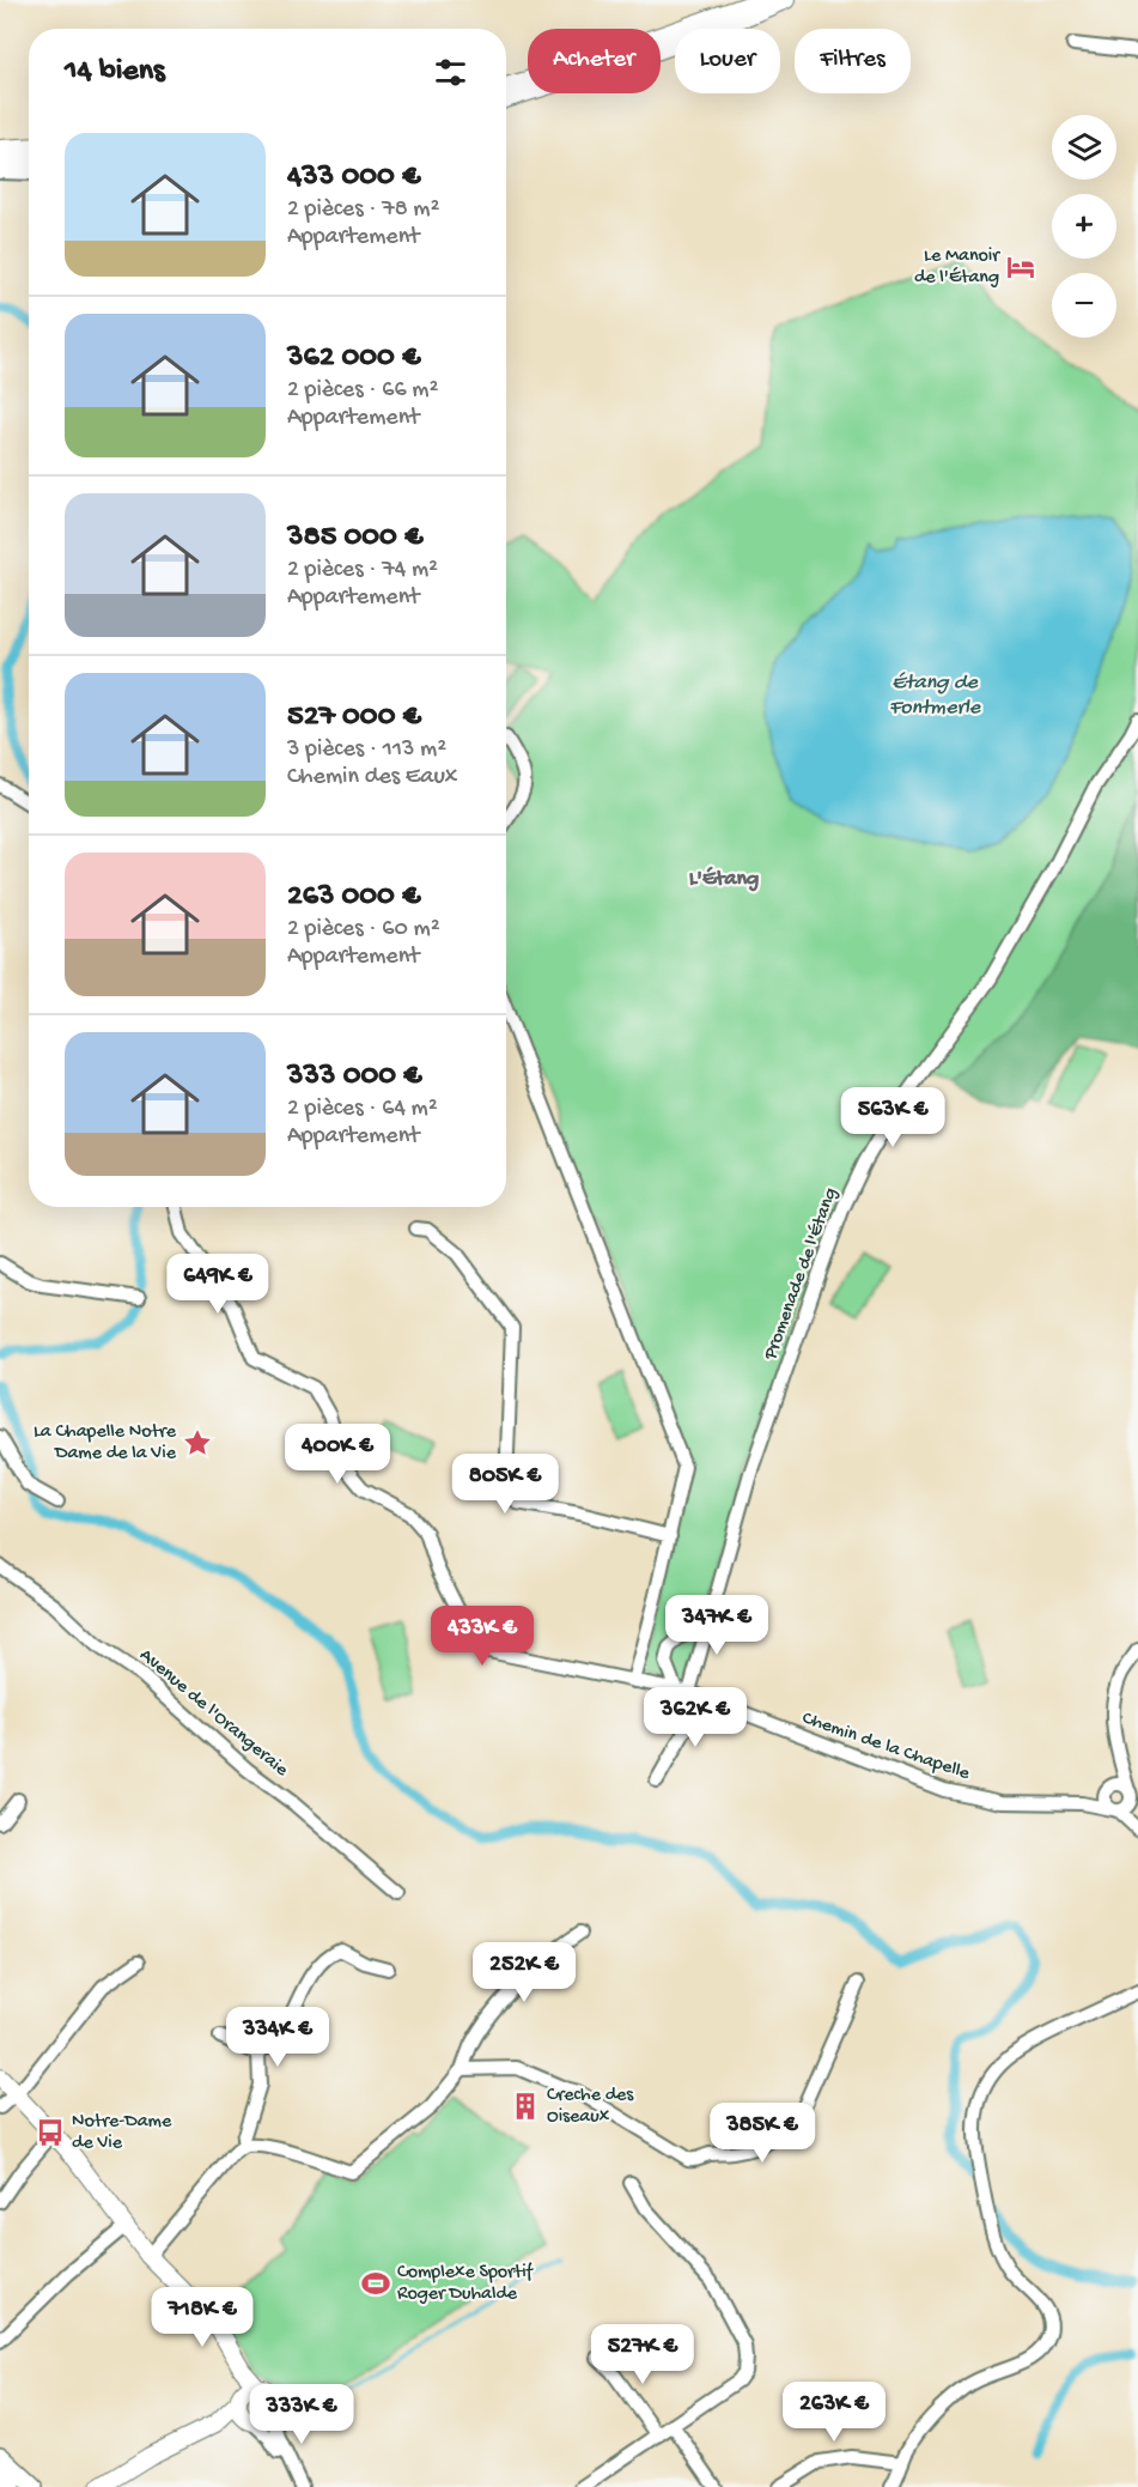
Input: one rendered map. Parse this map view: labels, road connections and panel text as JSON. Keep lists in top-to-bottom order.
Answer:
{
  "streets": {
    "street": ["Promenade de l'Étang", "Avenue de l'Orangeraie", "Chemin de la Chapelle"]
  },
  "crossings": [
    ["Promenade de l'Étang", "Chemin de la Chapelle"]
  ],
  "districts": ["L'Étang"],
  "water": ["Étang de Fontmerle"],
  "places": {
    "hotel": ["Le Manoir de l'Étang"],
    "place": ["La Chapelle Notre Dame de la Vie"],
    "building": ["Creche des Oiseaux"],
    "bus stop": ["Notre-Dame de Vie"],
    "sports": ["Complexe Sportif Roger Duhalde"]
  },
  "page": {
    "chip": ["Acheter", "Louer", "Filtres"],
    "heading": "14 biens",
    "map_buttons": ["+", "−"],
    "list": [
      {
        "name": "433 000 €",
        "note": "2 pièces · 78 m² · Appartement"
      },
      {
        "name": "362 000 €",
        "note": "2 pièces · 66 m² · Appartement"
      },
      {
        "name": "385 000 €",
        "note": "2 pièces · 74 m² · Appartement"
      },
      {
        "name": "527 000 €",
        "note": "3 pièces · 113 m² · Chemin des Eaux"
      },
      {
        "name": "263 000 €",
        "note": "2 pièces · 60 m² · Appartement"
      },
      {
        "name": "333 000 €",
        "note": "2 pièces · 64 m² · Appartement"
      }
    ],
    "price": [
      "563K €",
      "649K €",
      "400K €",
      "805K €",
      "347K €",
      "433K €",
      "362K €",
      "252K €",
      "334K €",
      "385K €",
      "718K €",
      "527K €",
      "263K €",
      "333K €"
    ]
  }
}
